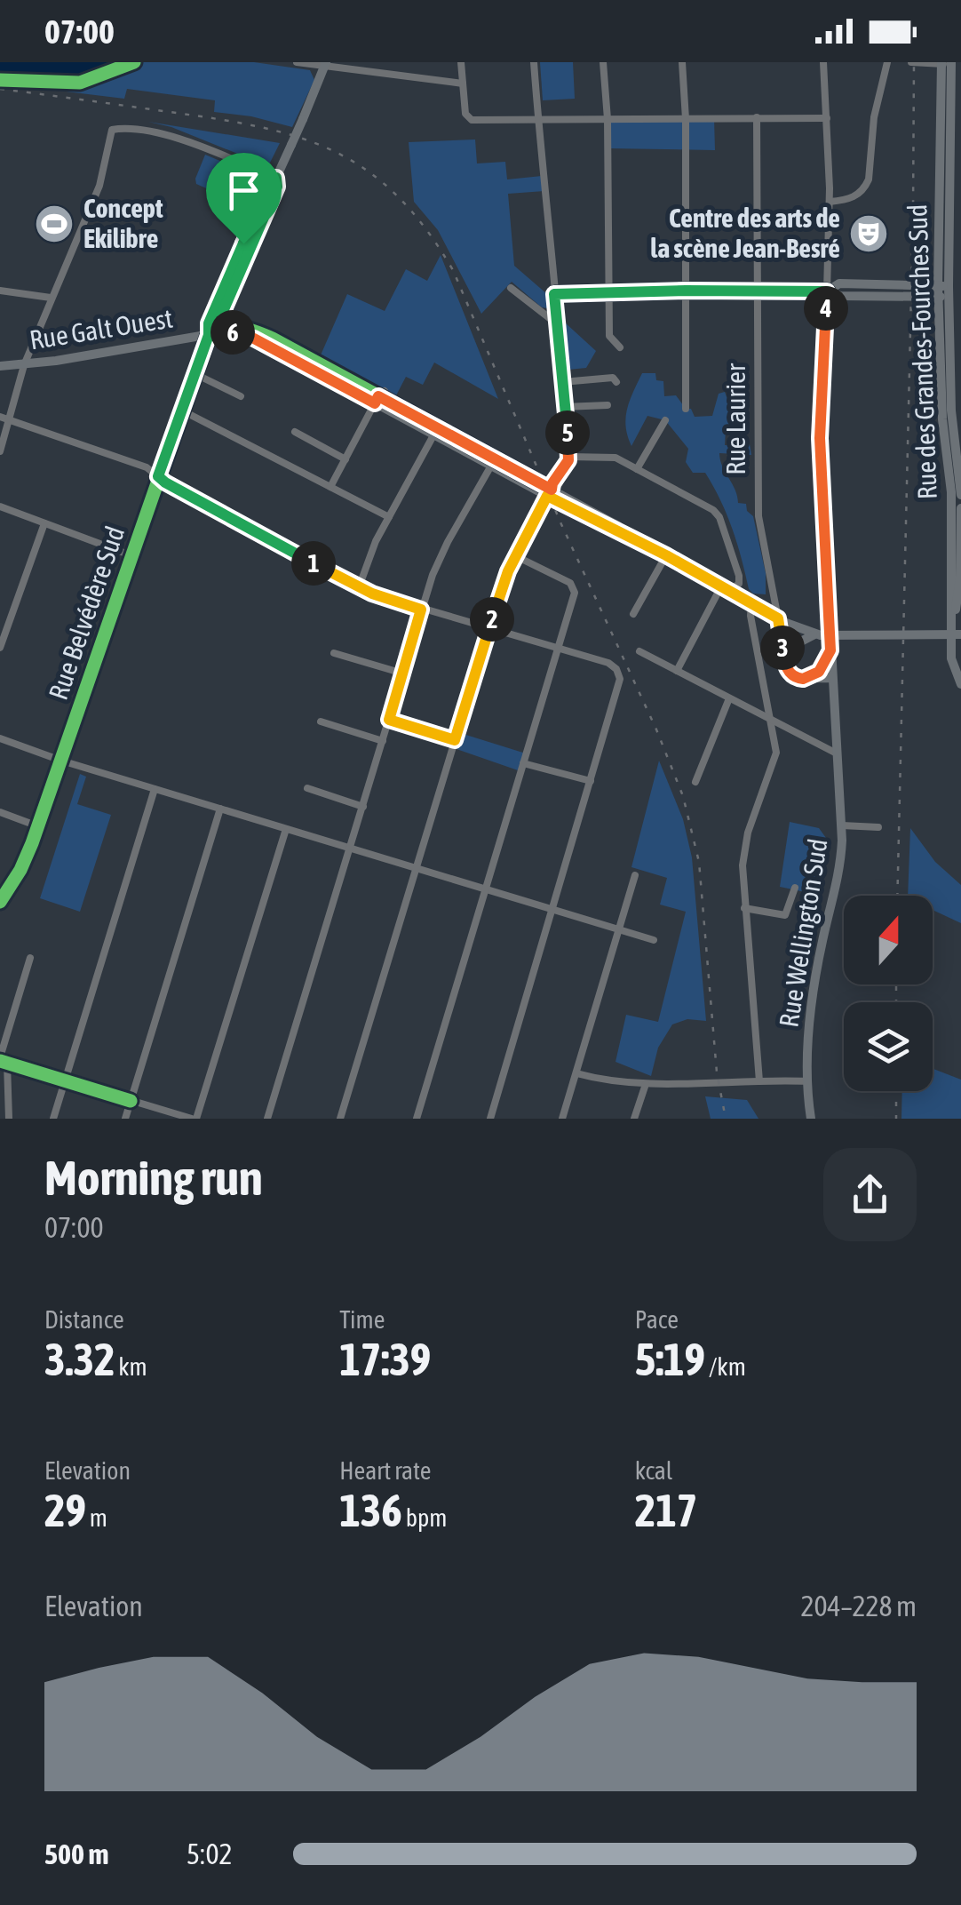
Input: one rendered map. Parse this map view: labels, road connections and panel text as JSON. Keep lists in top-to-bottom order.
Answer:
{
  "streets": {
    "main road": [
      "Rue Galt Ouest",
      "Rue des Grandes-Fourches Sud",
      "Rue Laurier",
      "Rue Belvédère Sud",
      "Rue Wellington Sud"
    ]
  },
  "crossings": [
    ["Rue Galt Ouest", "Rue des Grandes-Fourches Sud"],
    ["Rue Galt Ouest", "Rue Laurier"],
    ["Rue Galt Ouest", "Rue Belvédère Sud"]
  ],
  "places": {
    "sports": ["Concept Ekilibre"],
    "theatre": ["Centre des arts de la scène Jean-Besré"]
  },
  "north": "top",
  "page": {
    "status": "07:00",
    "pins": [
      "4",
      "6",
      "5",
      "1",
      "2",
      "3"
    ],
    "heading": ["Morning run", "07:00"],
    "stats": [
      ["Distance", "3.32 km"],
      ["Time", "17:39"],
      ["Pace", "5:19 /km"],
      ["Elevation", "29 m"],
      ["Heart rate", "136 bpm"],
      ["kcal", "217"]
    ],
    "chart": ["Elevation", "204–228 m"],
    "list": [
      {
        "name": "500 m",
        "note": "5:02"
      }
    ]
  }
}
